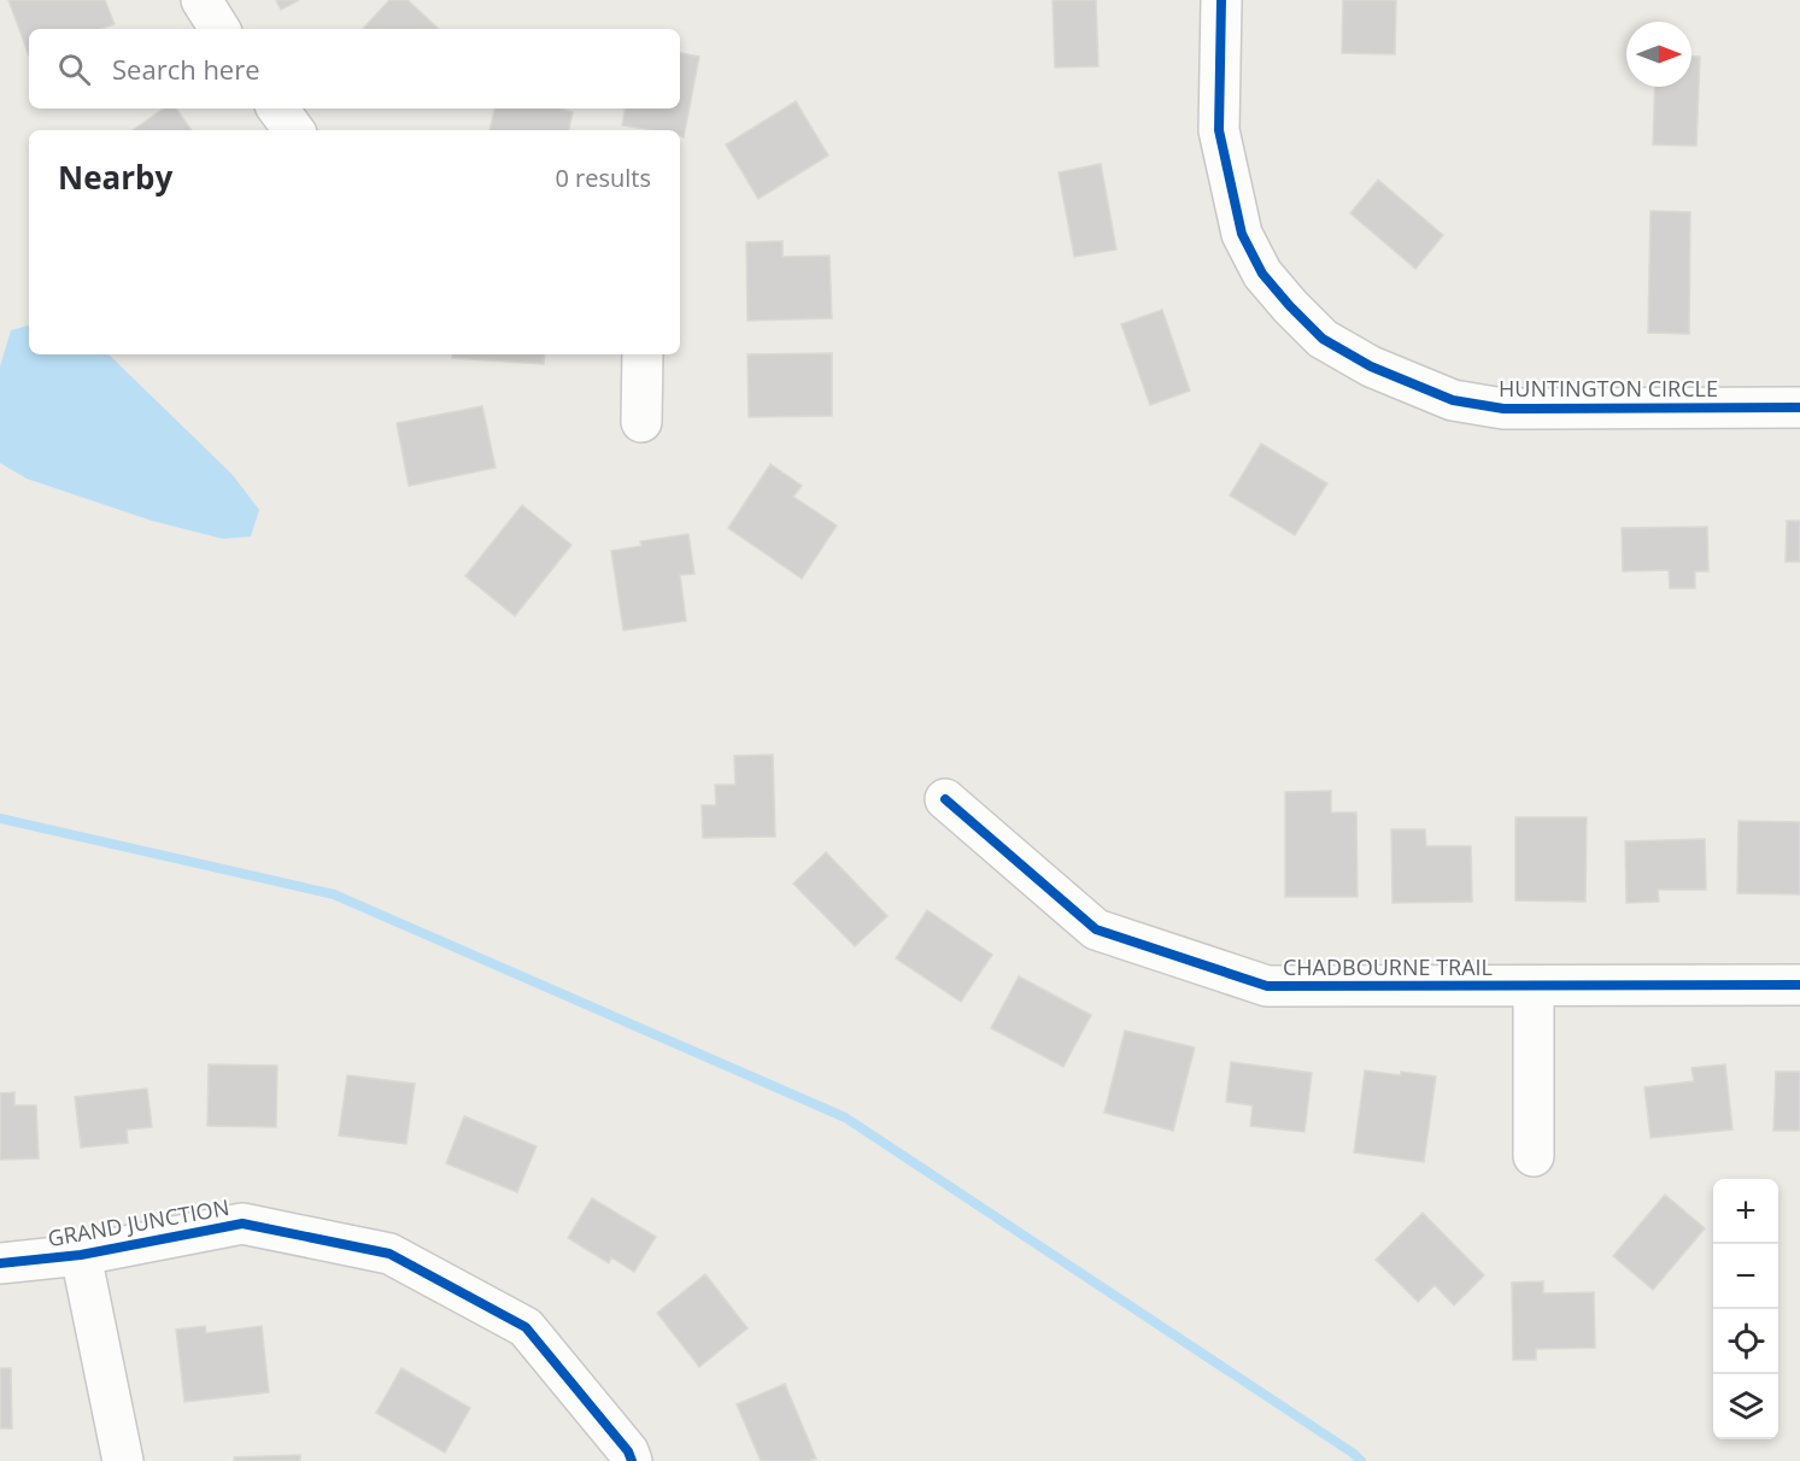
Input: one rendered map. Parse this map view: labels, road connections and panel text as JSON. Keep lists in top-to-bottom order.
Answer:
{
  "streets": {
    "street": ["HUNTINGTON CIRCLE", "CHADBOURNE TRAIL", "GRAND JUNCTION"]
  },
  "north": "right",
  "page": {
    "search": "Search here",
    "heading": ["Nearby", "0 results"],
    "map_buttons": ["+", "−"]
  }
}
